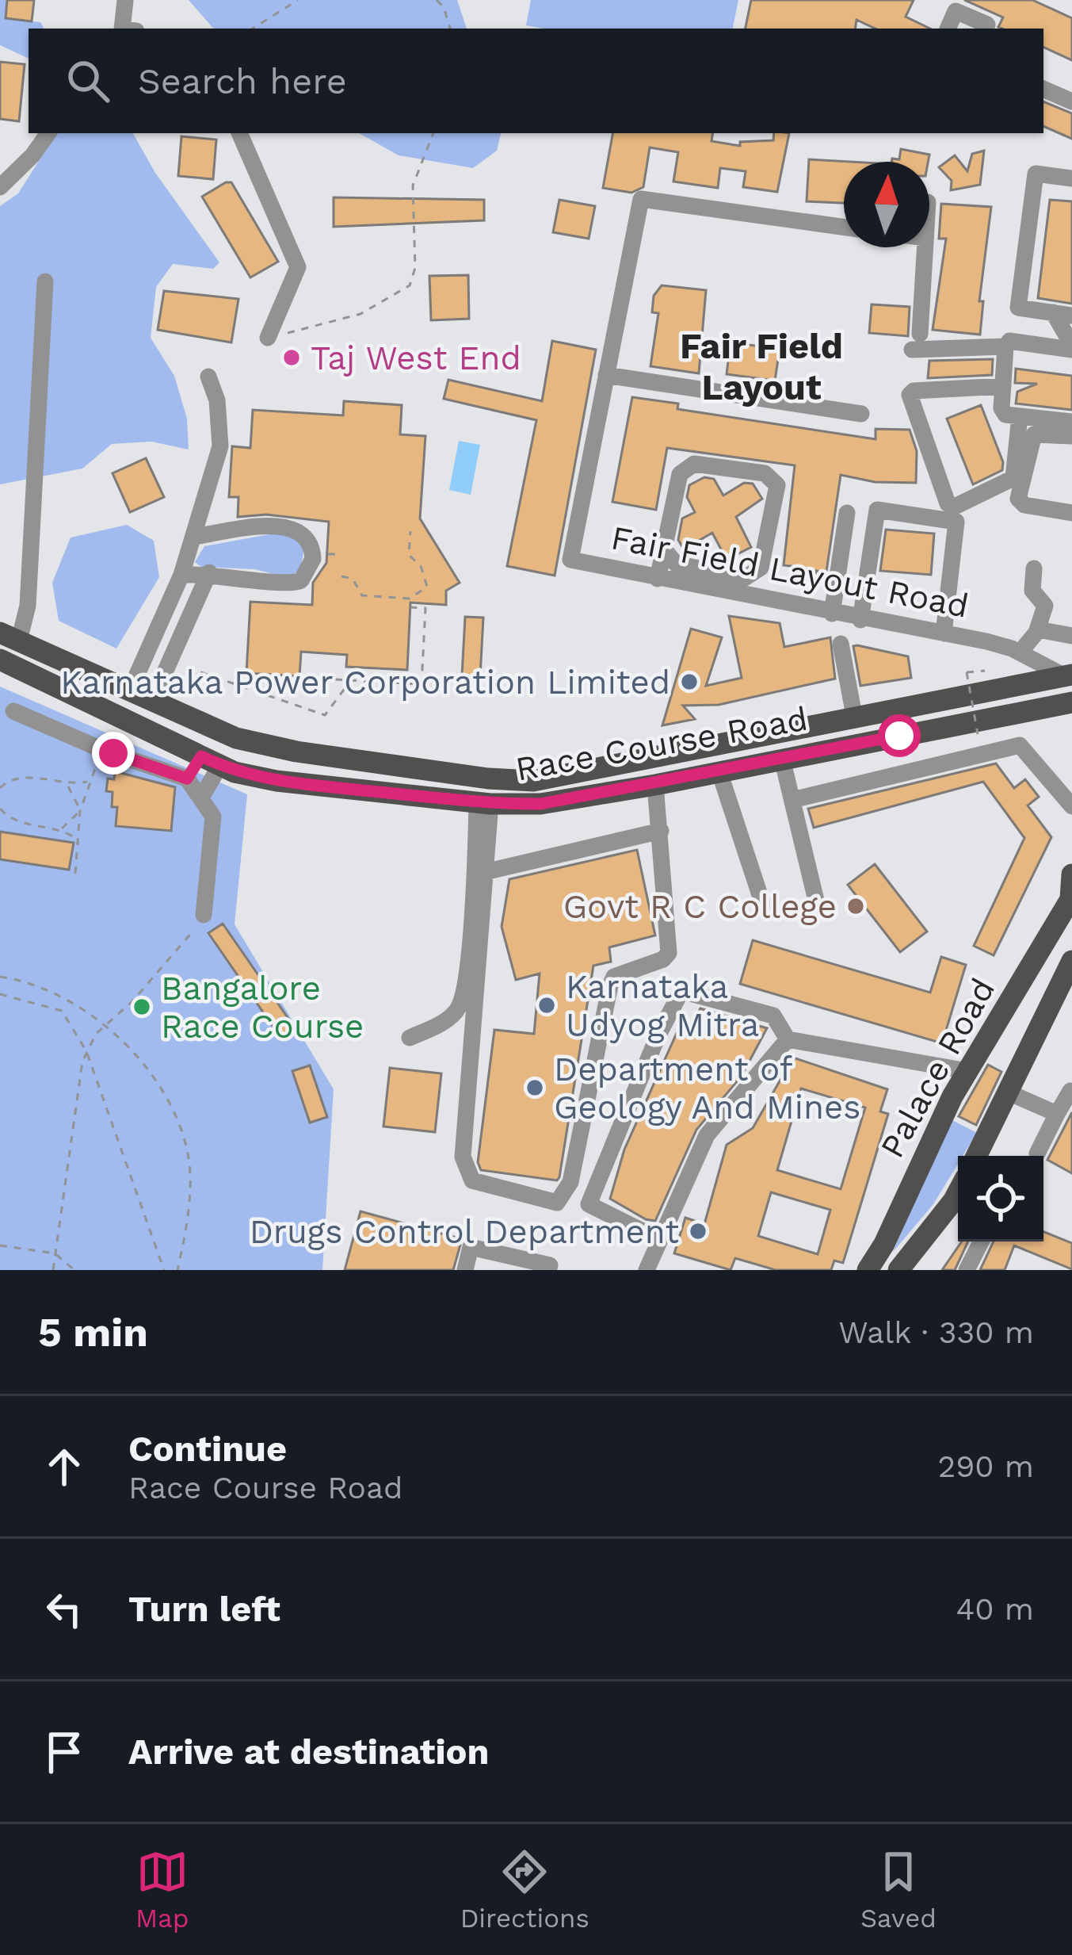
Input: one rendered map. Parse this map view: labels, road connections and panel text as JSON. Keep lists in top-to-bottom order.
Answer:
{
  "streets": {
    "main road": ["Race Course Road", "Palace Road"],
    "street": ["Fair Field Layout Road"]
  },
  "crossings": [
    ["Fair Field Layout Road", "Race Course Road"]
  ],
  "districts": ["Fair Field Layout"],
  "places": [
    "Taj West End",
    "Karnataka Power Corporation Limited",
    "Govt R C College",
    "Karnataka Udyog Mitra",
    "Bangalore Race Course",
    "Department of Geology And Mines",
    "Drugs Control Department"
  ],
  "north": "top",
  "page": {
    "search": "Search here",
    "heading": ["5 min", "Walk · 330 m"],
    "list": [
      ["Continue", "Race Course Road", "290 m"],
      ["Turn left", "40 m"],
      "Arrive at destination"
    ],
    "nav": ["Map", "Directions", "Saved"]
  }
}
